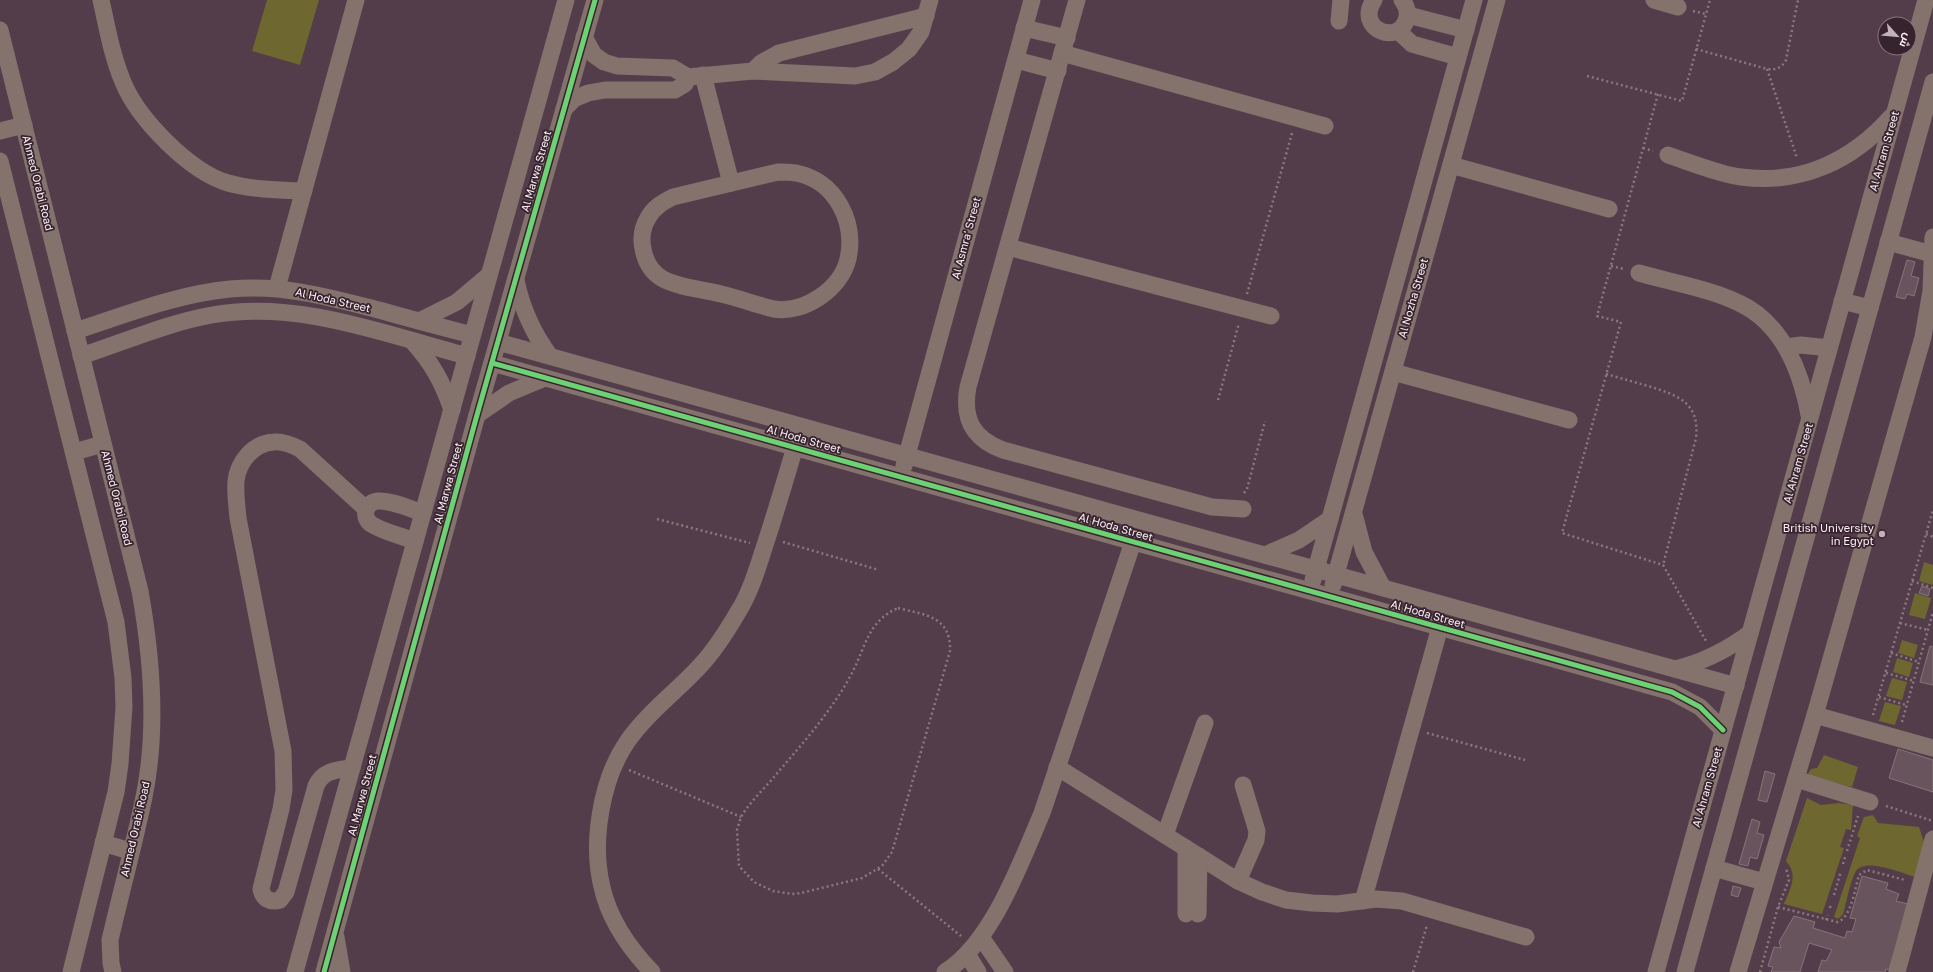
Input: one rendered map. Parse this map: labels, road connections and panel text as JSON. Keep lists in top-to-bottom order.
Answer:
{
  "streets": {
    "street": [
      "Al Ahram Street",
      "Al Marwa Street",
      "Ahmed Orabi Road",
      "Al Asmra' Street",
      "Al Nozha Street",
      "Al Hoda Street"
    ]
  },
  "crossings": [
    ["Al Ahram Street", "Al Hoda Street"],
    ["Al Marwa Street", "Al Hoda Street"],
    ["Ahmed Orabi Road", "Al Hoda Street"],
    ["Al Asmra' Street", "Al Hoda Street"],
    ["Al Nozha Street", "Al Hoda Street"]
  ],
  "places": ["British University in Egypt"],
  "north": "bottom right"
}
